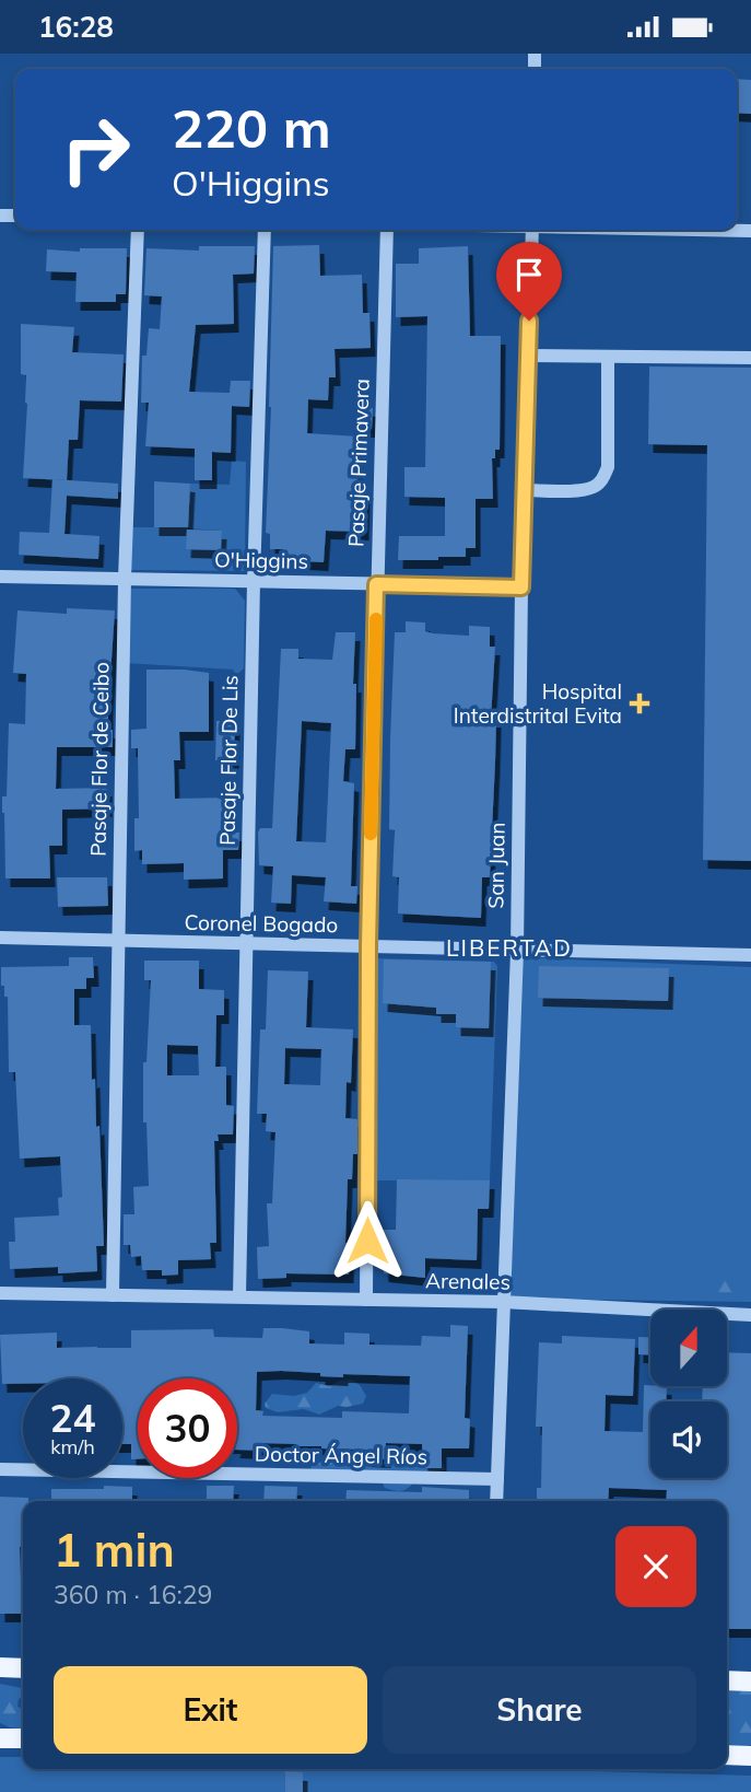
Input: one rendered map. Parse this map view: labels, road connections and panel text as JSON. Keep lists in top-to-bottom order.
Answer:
{
  "streets": {
    "street": [
      "Pasaje Primavera",
      "O'Higgins",
      "Pasaje Flor de Ceibo",
      "Pasaje Flor De Lis",
      "San Juan",
      "Coronel Bogado",
      "Arenales",
      "Doctor Ángel Ríos"
    ]
  },
  "crossings": [
    ["Pasaje Primavera", "O'Higgins"],
    ["Pasaje Primavera", "Coronel Bogado"],
    ["Pasaje Primavera", "Arenales"],
    ["O'Higgins", "Pasaje Flor de Ceibo"],
    ["O'Higgins", "Pasaje Flor De Lis"],
    ["O'Higgins", "San Juan"],
    ["Pasaje Flor de Ceibo", "Coronel Bogado"],
    ["Pasaje Flor de Ceibo", "Arenales"],
    ["Pasaje Flor De Lis", "Coronel Bogado"],
    ["Pasaje Flor De Lis", "Arenales"],
    ["San Juan", "Coronel Bogado"],
    ["San Juan", "Arenales"],
    ["San Juan", "Doctor Ángel Ríos"]
  ],
  "districts": ["LIBERTAD"],
  "places": {
    "health": ["Hospital Interdistrital Evita"]
  },
  "north": "top",
  "page": {
    "status": "16:28",
    "turn": ["220 m", "O'Higgins"],
    "speed": "24 km/h",
    "limit": "30",
    "heading": ["1 min", "360 m · 16:29"],
    "buttons": ["Exit", "Share"]
  }
}
